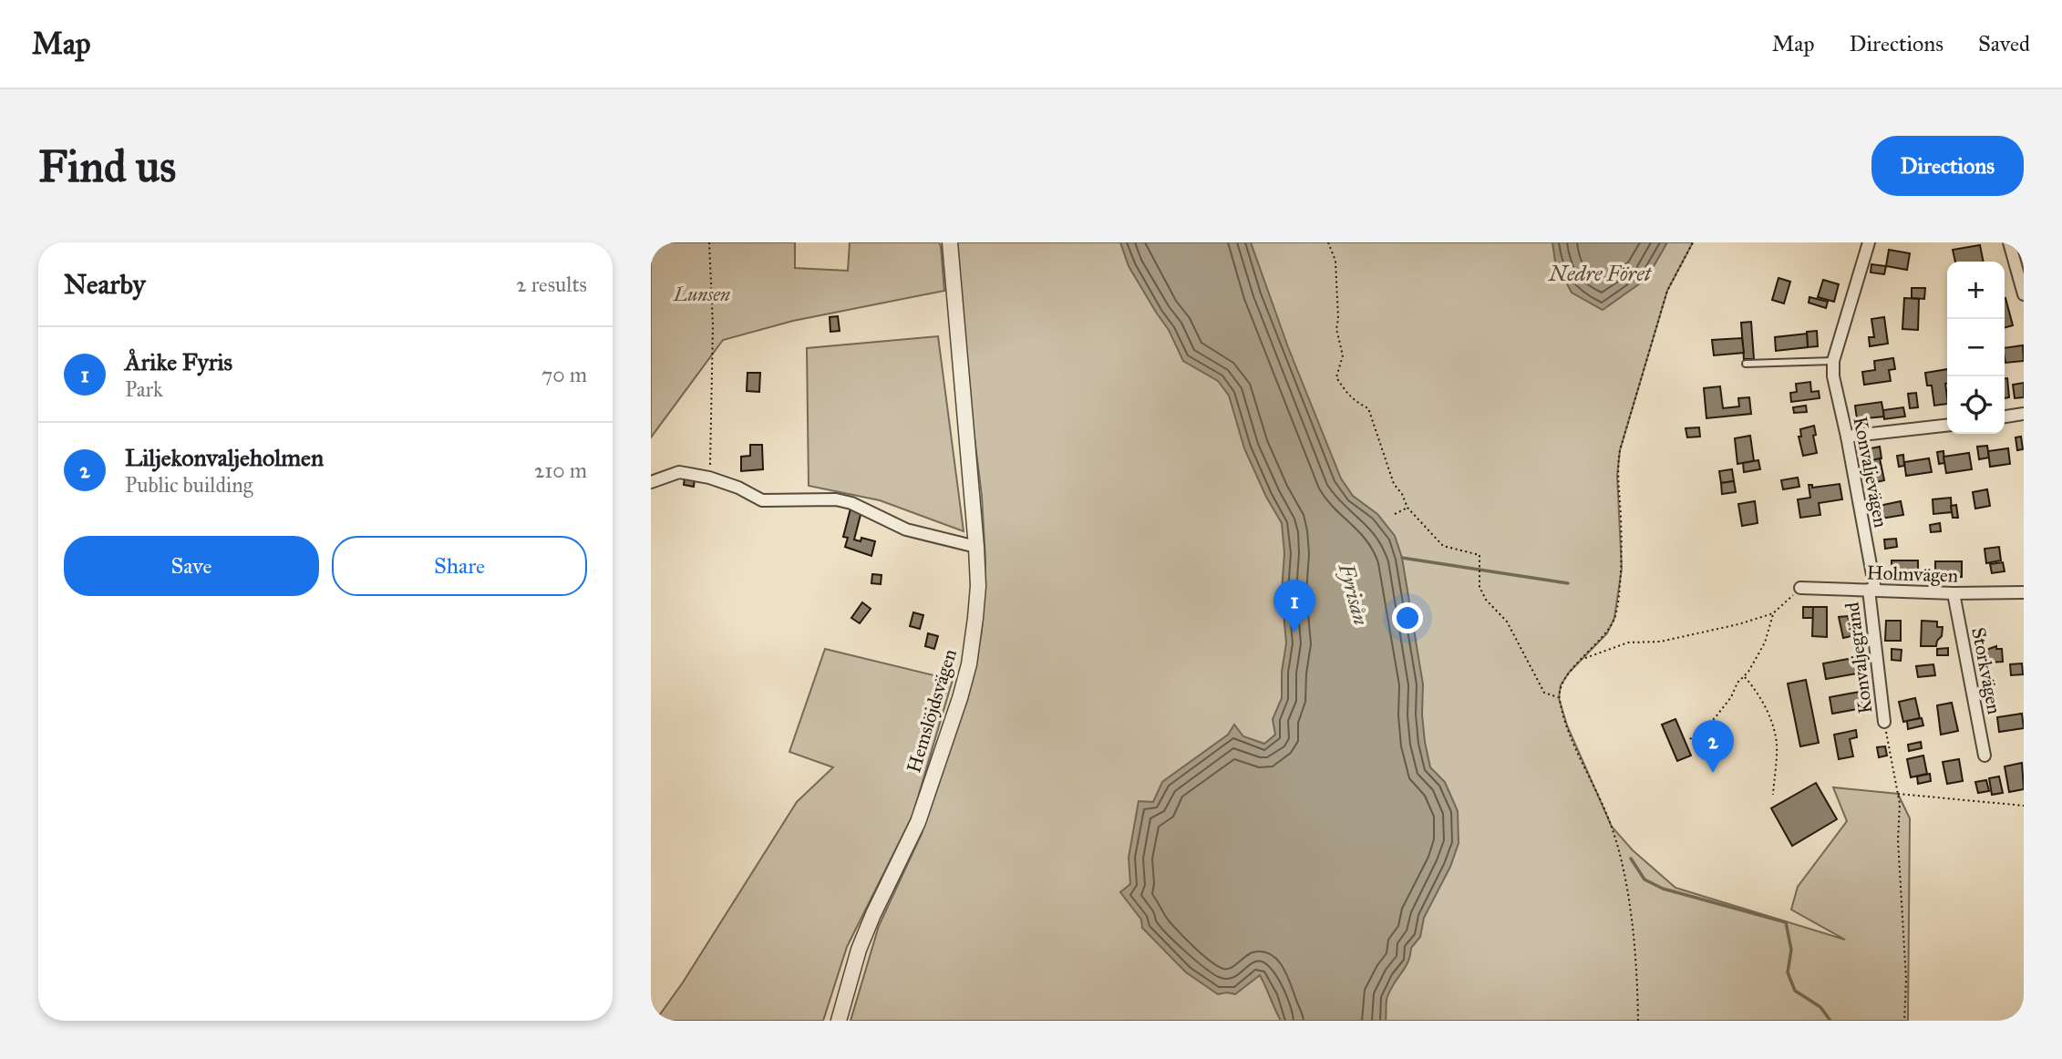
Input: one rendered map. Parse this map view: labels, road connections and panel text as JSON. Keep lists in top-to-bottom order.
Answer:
{
  "streets": {
    "street": [
      "Konvaljevägen",
      "Holmvägen",
      "Konvaljegränd",
      "Storkvägen",
      "Hemslöjdsvägen"
    ]
  },
  "crossings": [
    ["Konvaljevägen", "Holmvägen"],
    ["Konvaljevägen", "Konvaljegränd"],
    ["Holmvägen", "Konvaljegränd"],
    ["Holmvägen", "Storkvägen"]
  ],
  "water": ["Nedre Föret", "Fyrisån"],
  "parks": ["Lunsen"],
  "page": {
    "header": "Map",
    "nav": ["Map", "Directions", "Saved"],
    "buttons": [
      "Directions",
      ["Save", "Share"]
    ],
    "title": "Find us",
    "heading": ["Nearby", "2 results"],
    "map_buttons": ["+", "−"],
    "list": [
      {
        "mark": "1",
        "name": "Årike Fyris",
        "note": "Park",
        "value": "70 m"
      },
      {
        "mark": "2",
        "name": "Liljekonvaljeholmen",
        "note": "Public building",
        "value": "210 m"
      }
    ],
    "pins": ["1", "2"]
  }
}
